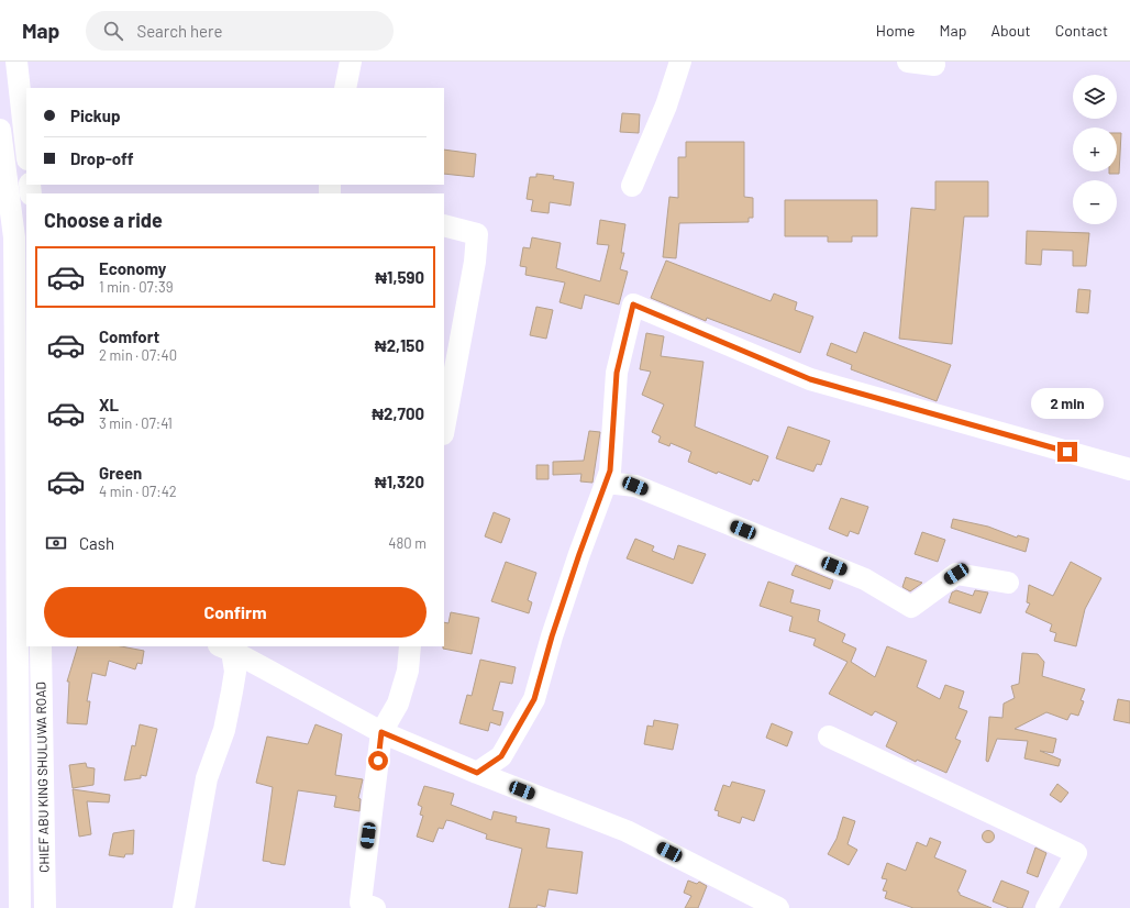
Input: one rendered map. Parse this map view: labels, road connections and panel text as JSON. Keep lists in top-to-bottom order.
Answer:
{
  "streets": {
    "street": ["CHIEF ABU KING SHULUWA ROAD"]
  },
  "page": {
    "header": "Map",
    "search": "Search here",
    "nav": [
      "Home",
      "Map",
      "About",
      "Contact"
    ],
    "map_buttons": ["+", "−"],
    "banner": ["Pickup", "Drop-off"],
    "heading": "Choose a ride",
    "list": [
      {
        "name": "Economy",
        "note": "1 min · 07:39",
        "value": "₦1,590"
      },
      {
        "name": "Comfort",
        "note": "2 min · 07:40",
        "value": "₦2,150"
      },
      {
        "name": "XL",
        "note": "3 min · 07:41",
        "value": "₦2,700"
      },
      {
        "name": "Green",
        "note": "4 min · 07:42",
        "value": "₦1,320"
      }
    ],
    "bubble": "2 min",
    "pay": ["Cash", "480 m"],
    "buttons": "Confirm"
  }
}
